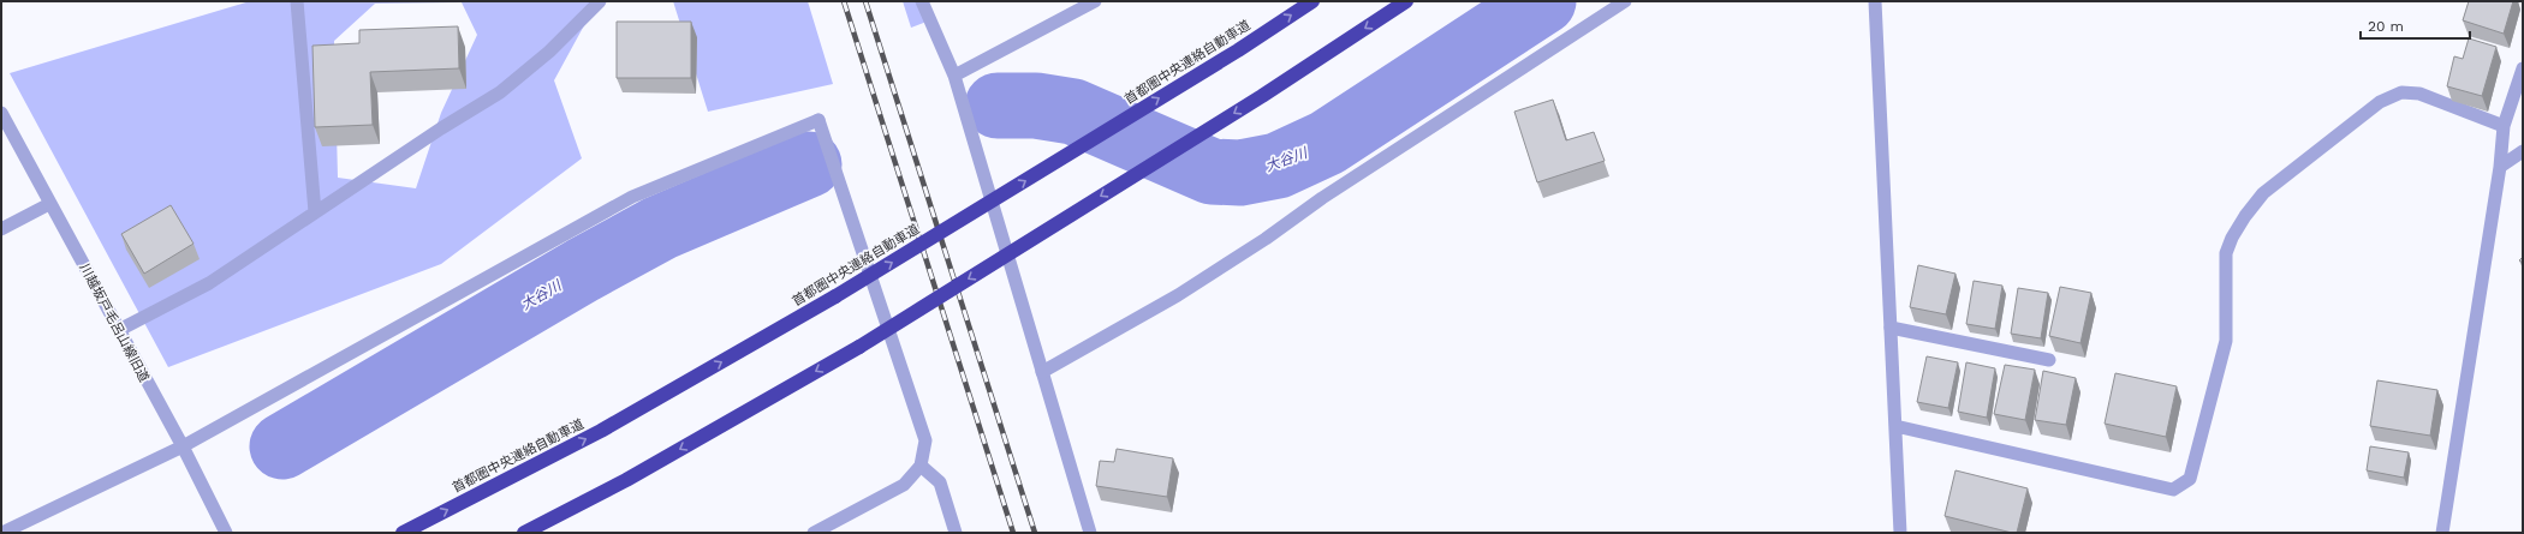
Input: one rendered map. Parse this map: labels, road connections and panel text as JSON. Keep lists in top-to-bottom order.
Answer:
{
  "streets": {
    "highway": ["首都圏中央連絡自動車道"],
    "street": ["川越坂戸毛呂山線旧道"]
  },
  "water": ["大谷川"],
  "scale_bar": "20 m"
}
